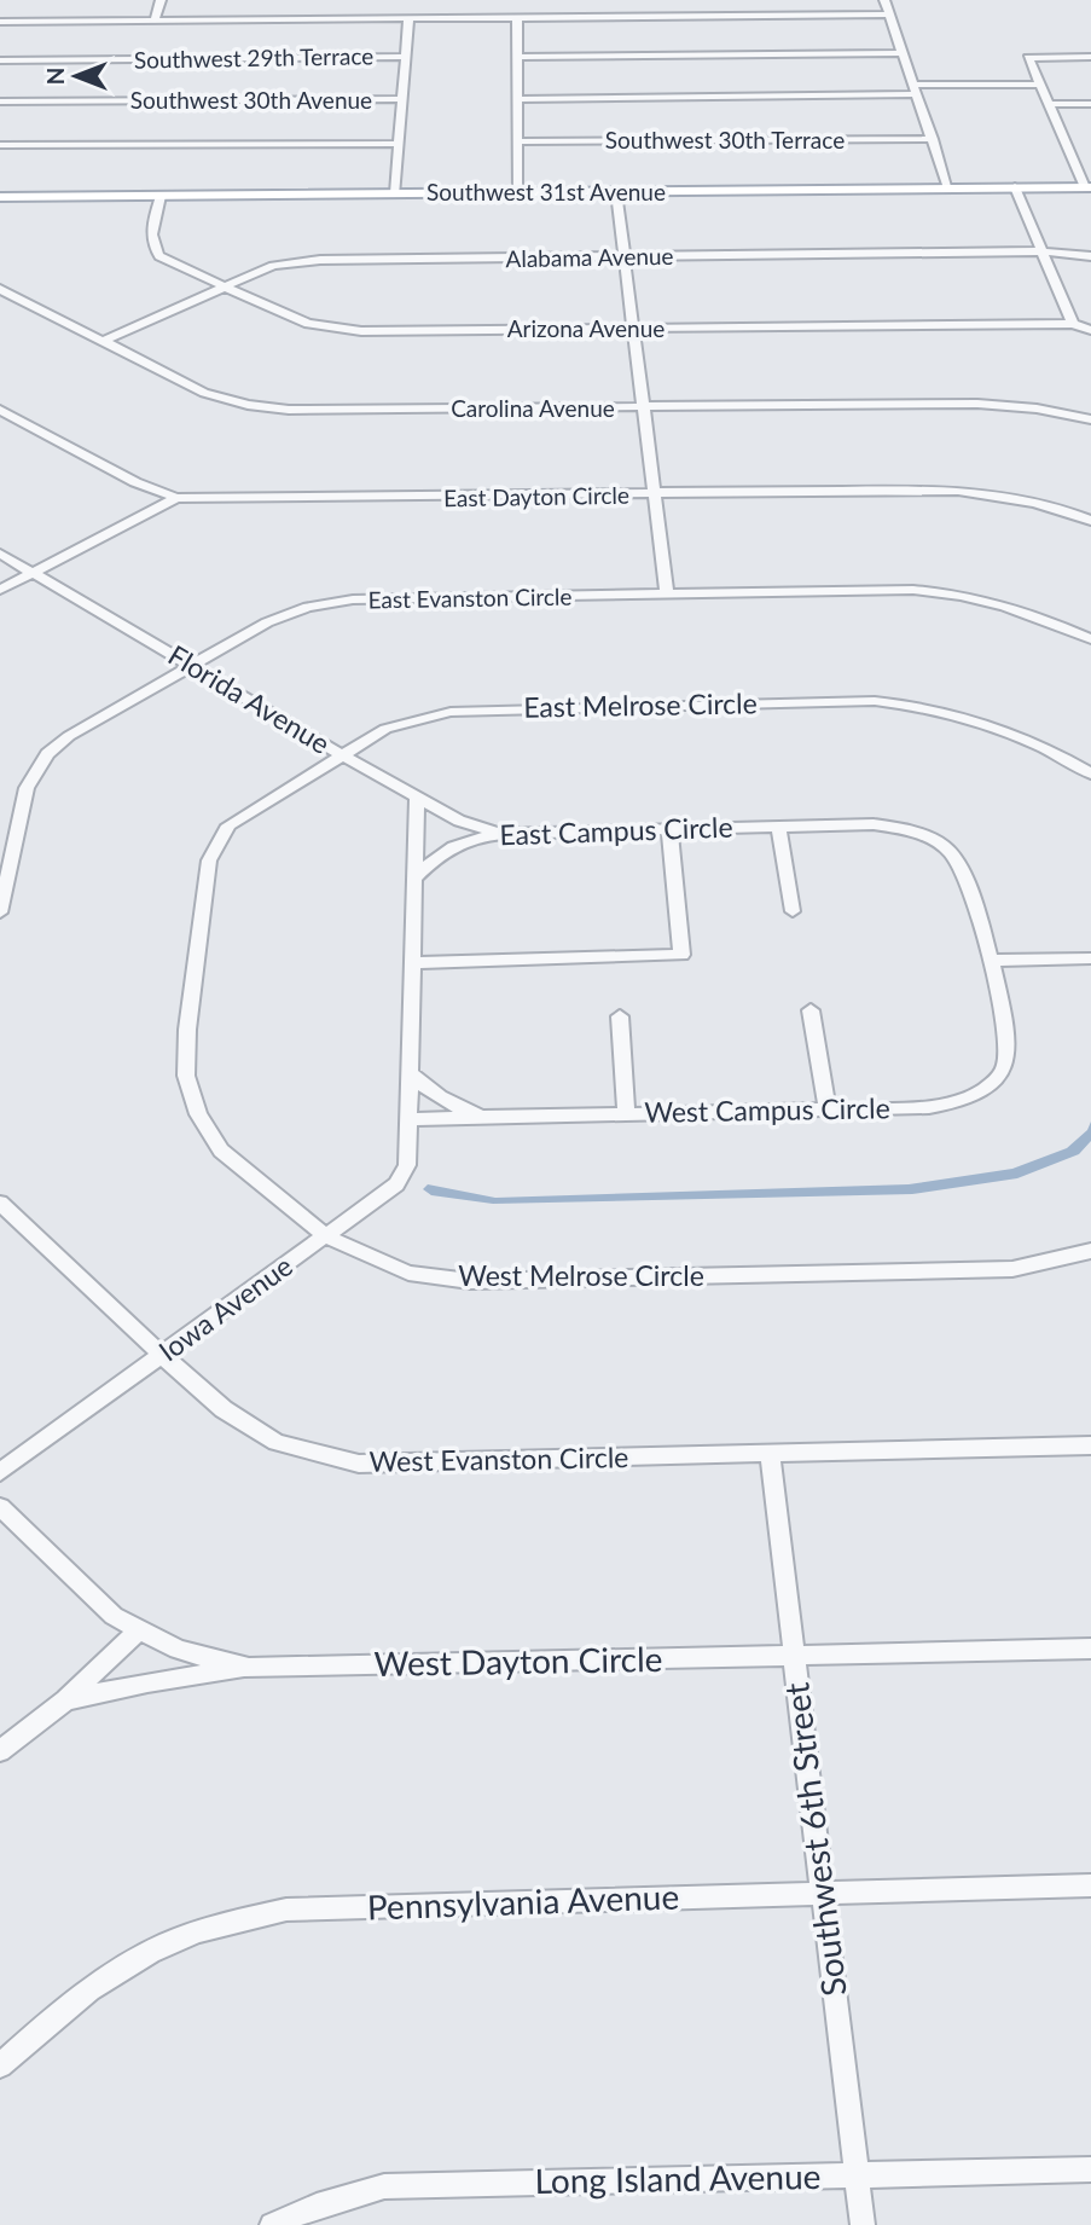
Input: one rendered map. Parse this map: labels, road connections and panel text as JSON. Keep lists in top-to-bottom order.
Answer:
{
  "streets": {
    "main road": ["Southwest 31st Avenue"],
    "street": [
      "Southwest 29th Terrace",
      "Southwest 30th Avenue",
      "Southwest 30th Terrace",
      "Alabama Avenue",
      "Arizona Avenue",
      "Carolina Avenue",
      "East Dayton Circle",
      "East Evanston Circle",
      "Florida Avenue",
      "East Melrose Circle",
      "East Campus Circle",
      "West Campus Circle",
      "West Melrose Circle",
      "Iowa Avenue",
      "West Evanston Circle",
      "West Dayton Circle",
      "Southwest 6th Street",
      "Pennsylvania Avenue",
      "Long Island Avenue"
    ]
  },
  "crossings": [
    ["Southwest 31st Avenue", "Arizona Avenue"],
    ["Alabama Avenue", "Arizona Avenue"],
    ["Alabama Avenue", "Carolina Avenue"],
    ["East Dayton Circle", "Florida Avenue"],
    ["East Evanston Circle", "Florida Avenue"],
    ["Florida Avenue", "East Melrose Circle"],
    ["Florida Avenue", "East Campus Circle"],
    ["East Melrose Circle", "West Melrose Circle"],
    ["East Campus Circle", "West Campus Circle"],
    ["West Campus Circle", "Iowa Avenue"],
    ["West Melrose Circle", "Iowa Avenue"],
    ["Iowa Avenue", "West Evanston Circle"],
    ["West Evanston Circle", "Southwest 6th Street"],
    ["West Dayton Circle", "Southwest 6th Street"],
    ["Southwest 6th Street", "Pennsylvania Avenue"],
    ["Southwest 6th Street", "Long Island Avenue"]
  ],
  "north": "left"
}
